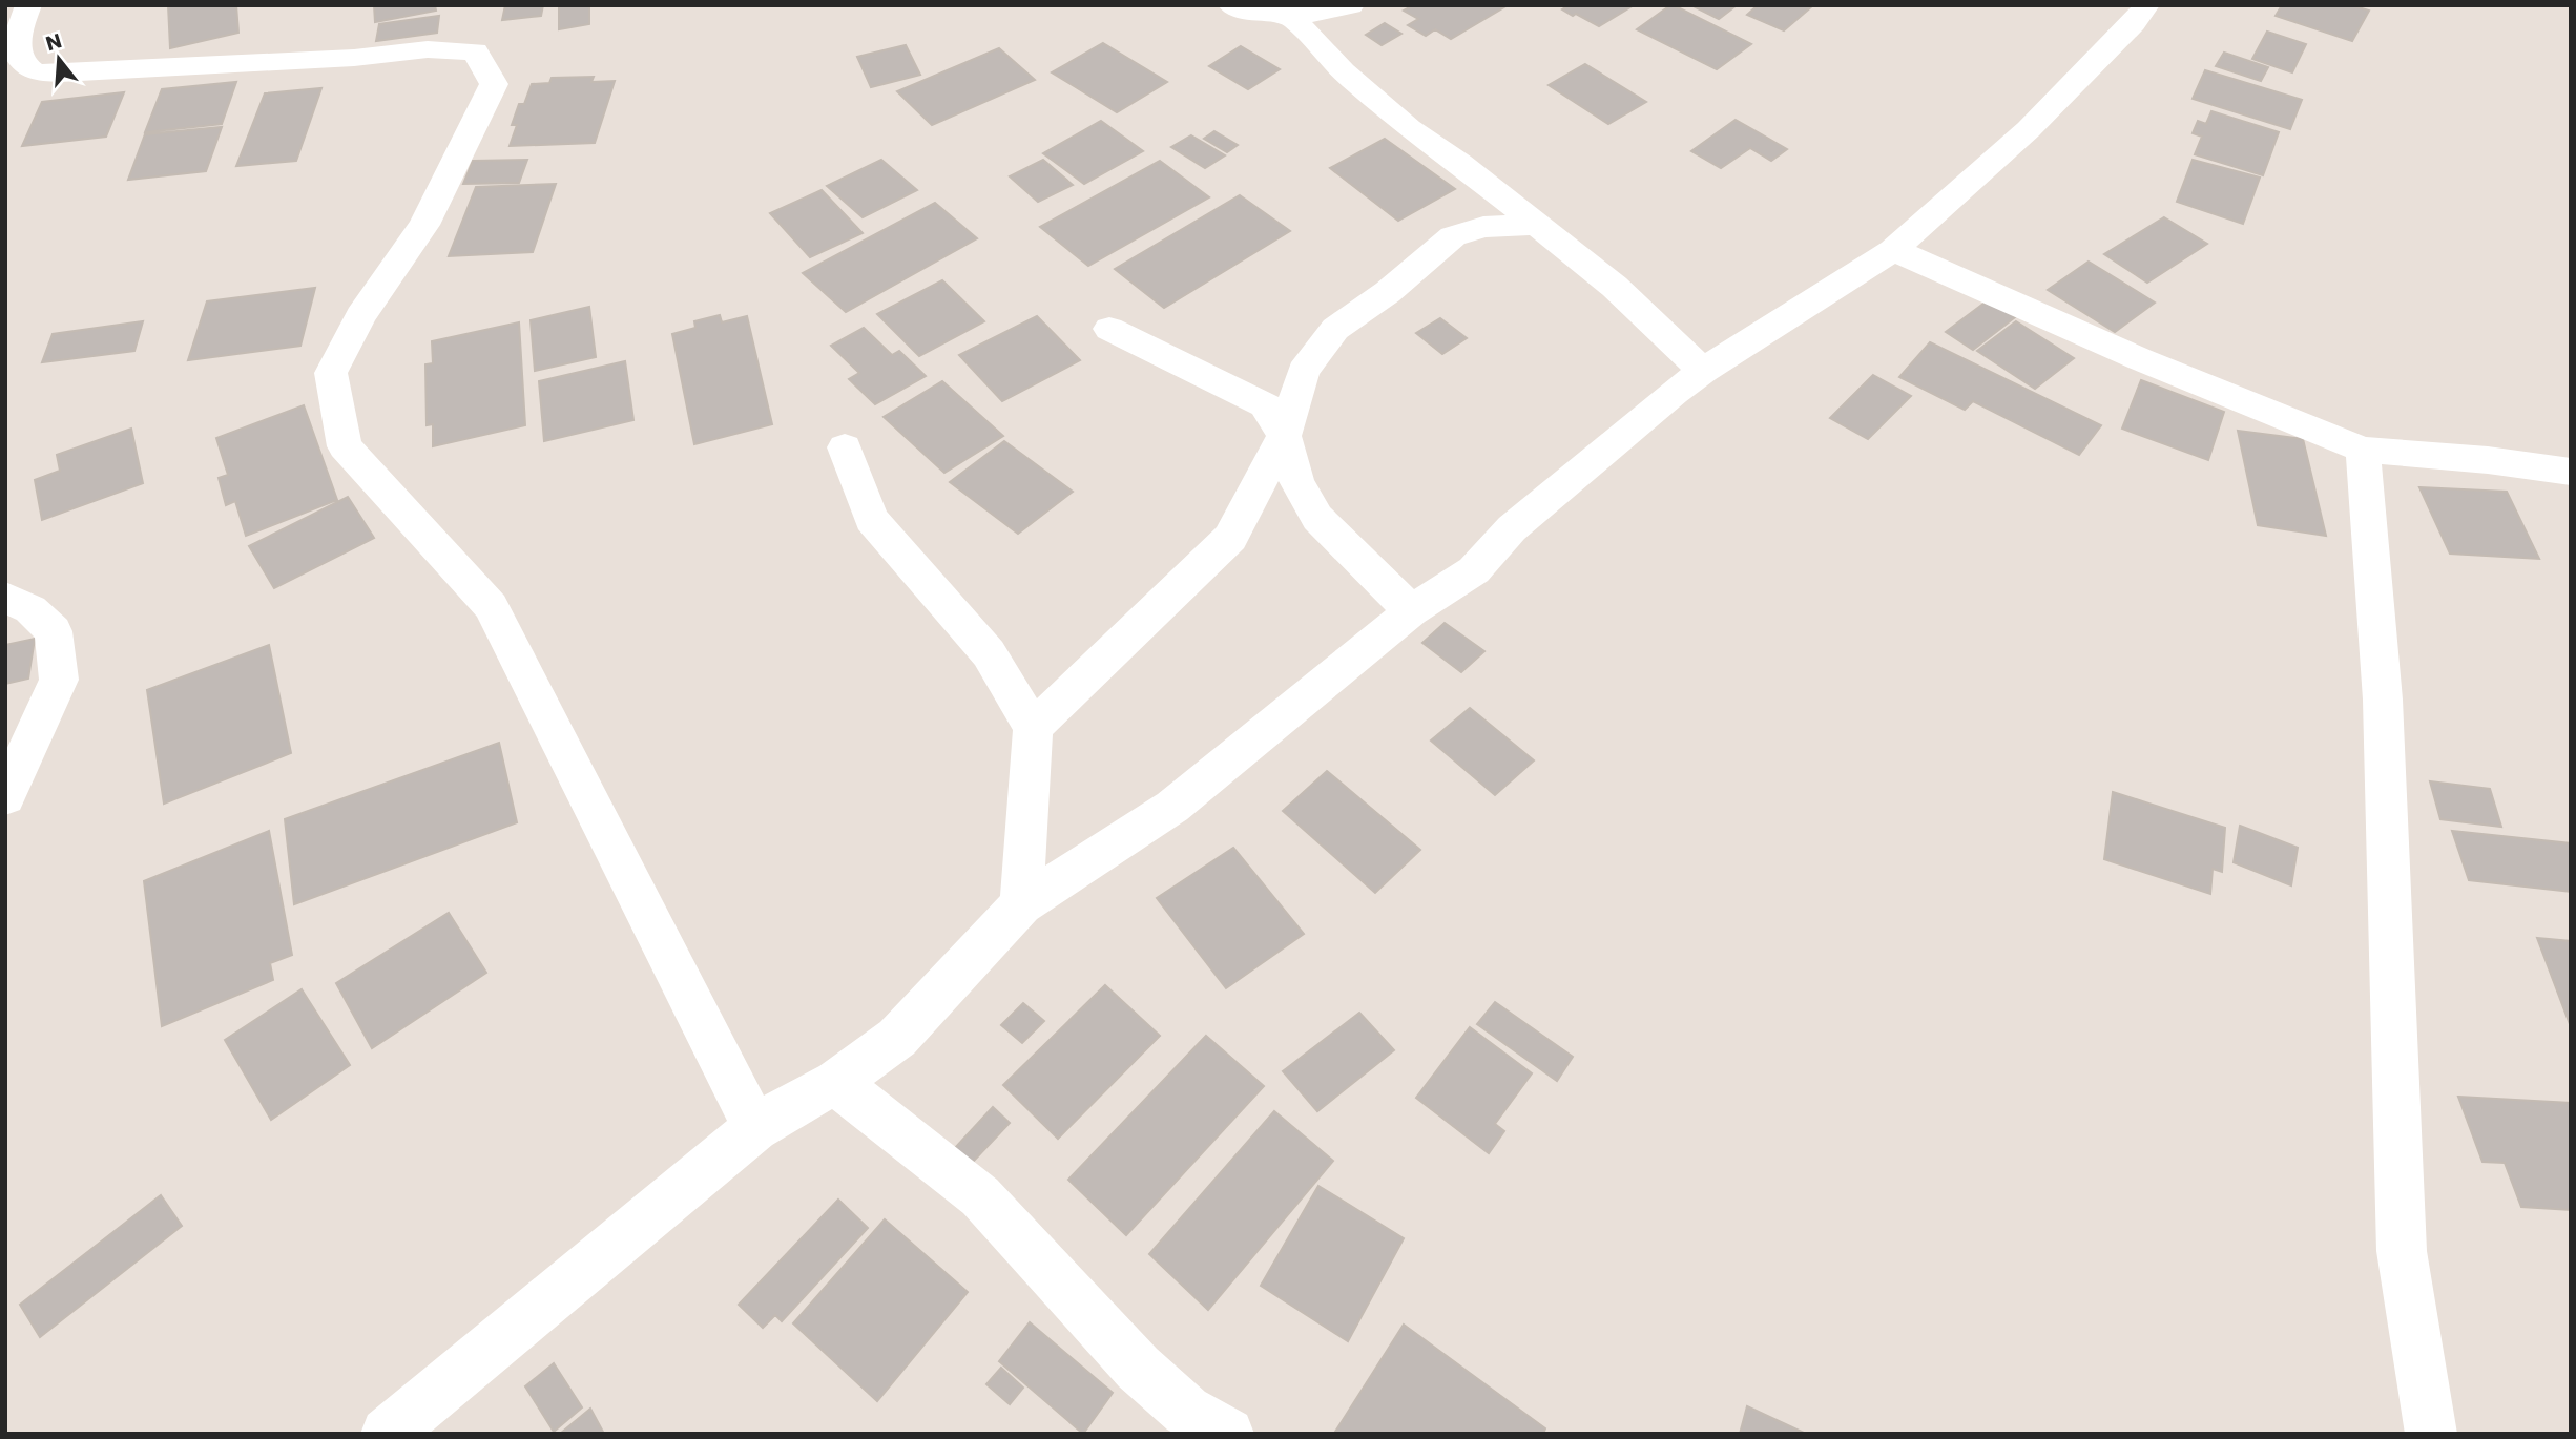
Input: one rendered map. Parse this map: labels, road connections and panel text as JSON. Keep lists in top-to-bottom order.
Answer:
{
  "north": "top"
}
